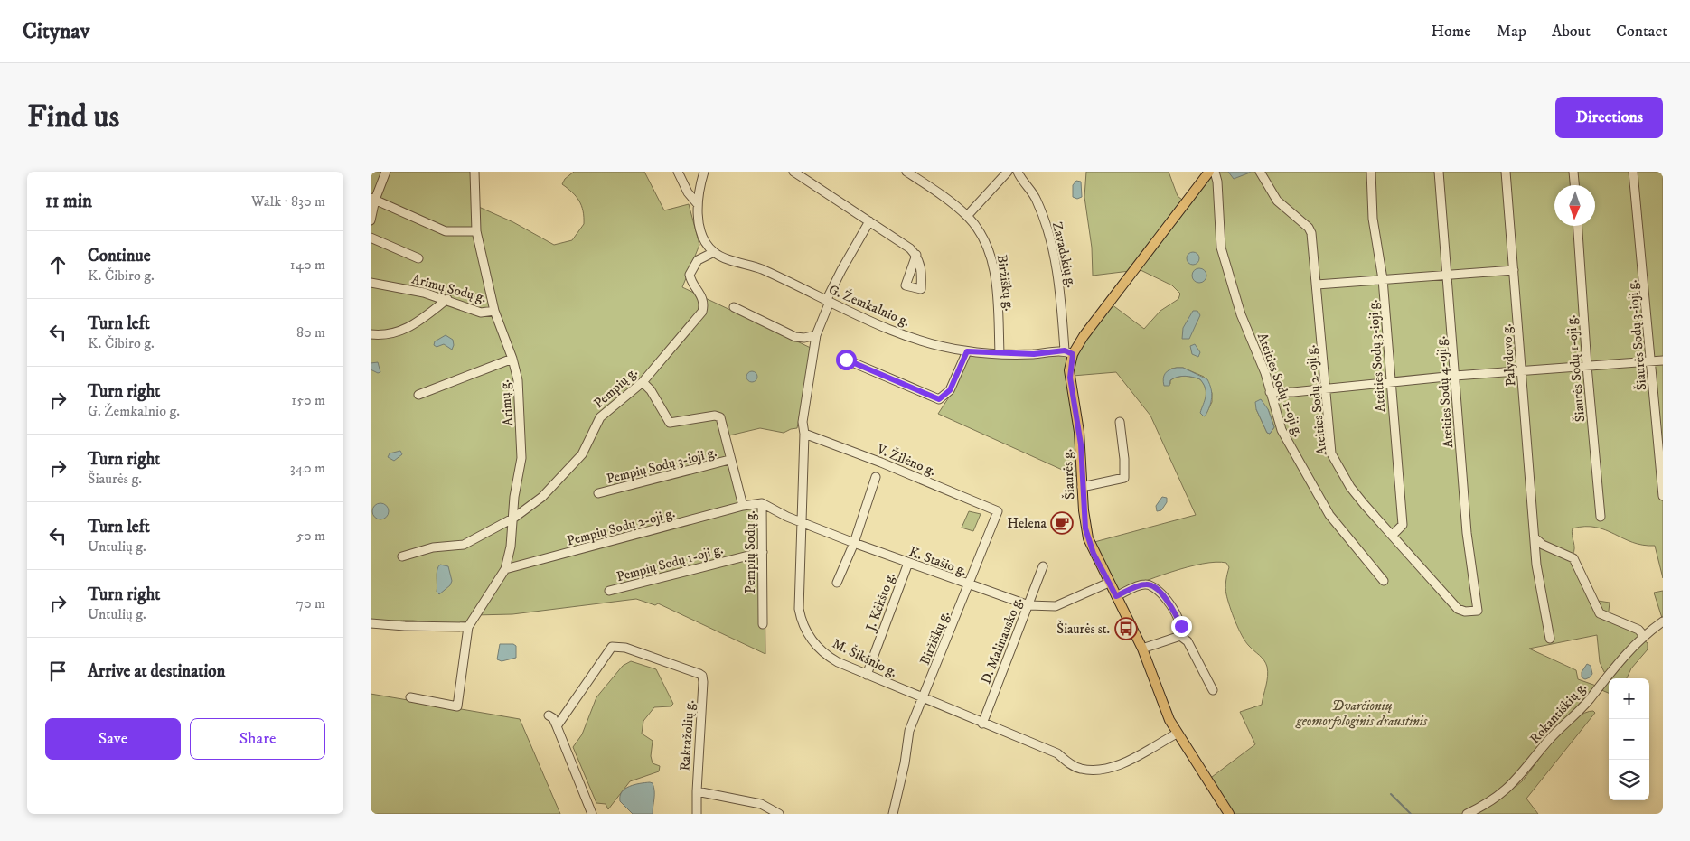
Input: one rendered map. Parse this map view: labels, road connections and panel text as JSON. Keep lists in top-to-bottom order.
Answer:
{
  "streets": {
    "main road": ["Šiaurės g."],
    "street": [
      "Zavadskių g.",
      "Biržiškų g.",
      "Arimų Sodų g.",
      "G. Žemkalnio g.",
      "Šiaurės Sodų 3-ioji g.",
      "Palydovo g.",
      "Ateities Sodų 3-ioji g.",
      "Šiaurės Sodų 1-oji g.",
      "Ateities Sodų 1-oji g.",
      "Pempių g.",
      "Ateities Sodų 4-oji g.",
      "Ateities Sodų 2-oji g.",
      "Arimų g.",
      "V. Žilėno g.",
      "Pempių Sodų 3-ioji g.",
      "Pempių Sodų 2-oji g.",
      "Pempių Sodų g.",
      "K. Stašio g.",
      "Pempių Sodų 1-oji g.",
      "J. Kėkšto g.",
      "D. Malinausko g.",
      "M. Šikšnio g.",
      "Rokantiškių g.",
      "Raktažolių g."
    ]
  },
  "crossings": [
    ["Zavadskių g.", "G. Žemkalnio g."],
    ["Zavadskių g.", "Šiaurės g."],
    ["Biržiškų g.", "G. Žemkalnio g."],
    ["Biržiškų g.", "V. Žilėno g."],
    ["Biržiškų g.", "K. Stašio g."],
    ["Biržiškų g.", "M. Šikšnio g."],
    ["Arimų Sodų g.", "Arimų g."],
    ["G. Žemkalnio g.", "Pempių g."],
    ["G. Žemkalnio g.", "Šiaurės g."],
    ["G. Žemkalnio g.", "M. Šikšnio g."],
    ["Ateities Sodų 3-ioji g.", "Ateities Sodų 2-oji g."],
    ["Pempių g.", "Arimų g."],
    ["Pempių g.", "Pempių Sodų g."],
    ["Ateities Sodų 4-oji g.", "Ateities Sodų 2-oji g."],
    ["Arimų g.", "Pempių Sodų 2-oji g."],
    ["V. Žilėno g.", "M. Šikšnio g."],
    ["Pempių Sodų 3-ioji g.", "Pempių Sodų g."],
    ["Šiaurės g.", "K. Stašio g."],
    ["Šiaurės g.", "M. Šikšnio g."],
    ["Pempių Sodų 2-oji g.", "Pempių Sodų g."],
    ["Pempių Sodų g.", "K. Stašio g."],
    ["Pempių Sodų g.", "Pempių Sodų 1-oji g."],
    ["K. Stašio g.", "J. Kėkšto g."],
    ["K. Stašio g.", "D. Malinausko g."],
    ["K. Stašio g.", "M. Šikšnio g."],
    ["J. Kėkšto g.", "M. Šikšnio g."],
    ["D. Malinausko g.", "M. Šikšnio g."]
  ],
  "parks": ["Dvarčionių geomorfologinis draustinis"],
  "places": {
    "cafe": ["Helena"],
    "bus stop": ["Šiaurės st."]
  },
  "north": "bottom",
  "page": {
    "header": "Citynav",
    "nav": [
      "Home",
      "Map",
      "About",
      "Contact"
    ],
    "buttons": [
      "Directions",
      ["Save", "Share"]
    ],
    "title": "Find us",
    "heading": ["11 min", "Walk · 830 m"],
    "list": [
      ["Continue", "K. Čibiro g.", "140 m"],
      ["Turn left", "K. Čibiro g.", "80 m"],
      ["Turn right", "G. Žemkalnio g.", "150 m"],
      ["Turn right", "Šiaurės g.", "340 m"],
      ["Turn left", "Untulių g.", "50 m"],
      ["Turn right", "Untulių g.", "70 m"],
      "Arrive at destination"
    ],
    "map_buttons": ["+", "−"]
  }
}
